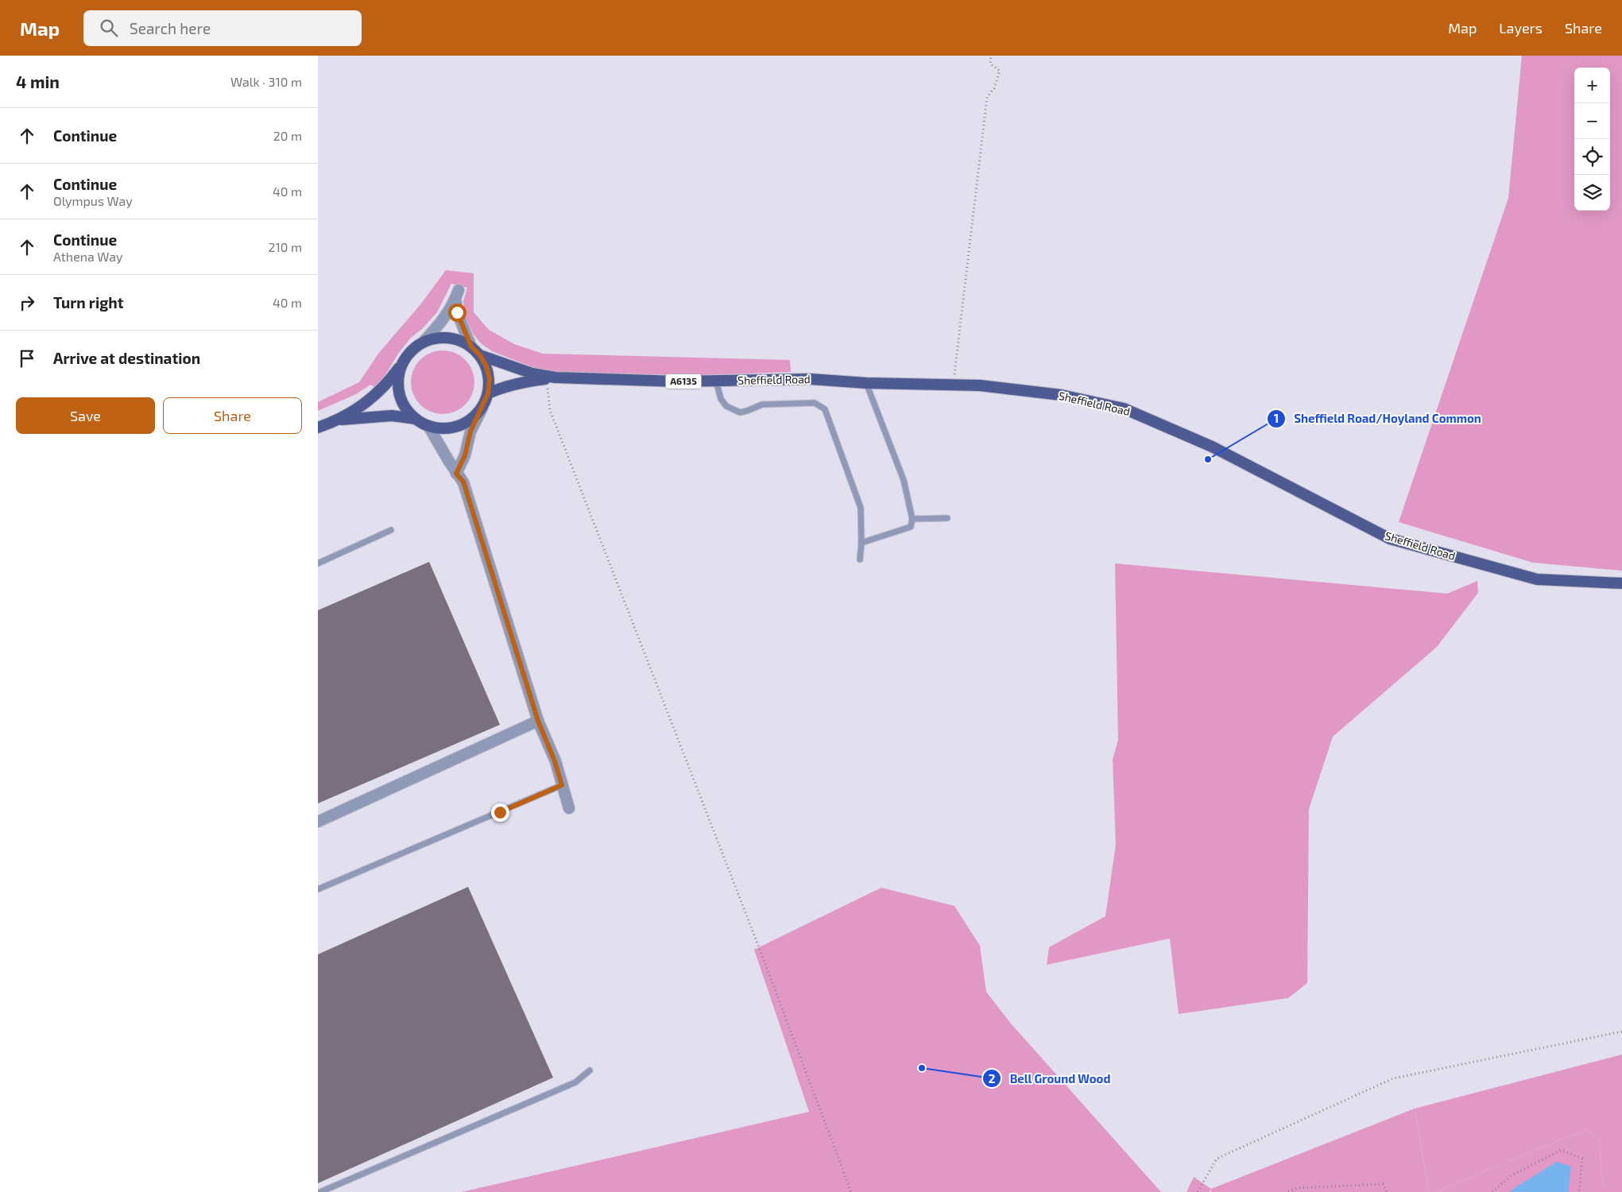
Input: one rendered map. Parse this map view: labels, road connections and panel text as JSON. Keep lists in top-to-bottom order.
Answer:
{
  "streets": {
    "main road": ["Sheffield Road", "A6135"]
  },
  "crossings": [
    ["Sheffield Road", "A6135"]
  ],
  "places": ["Sheffield Road/Hoyland Common", "Bell Ground Wood"],
  "page": {
    "header": "Map",
    "search": "Search here",
    "nav": ["Map", "Layers", "Share"],
    "heading": ["4 min", "Walk · 310 m"],
    "map_buttons": ["+", "−"],
    "list": [
      ["Continue", "20 m"],
      ["Continue", "Olympus Way", "40 m"],
      ["Continue", "Athena Way", "210 m"],
      ["Turn right", "40 m"],
      "Arrive at destination"
    ],
    "buttons": ["Save", "Share"]
  }
}
